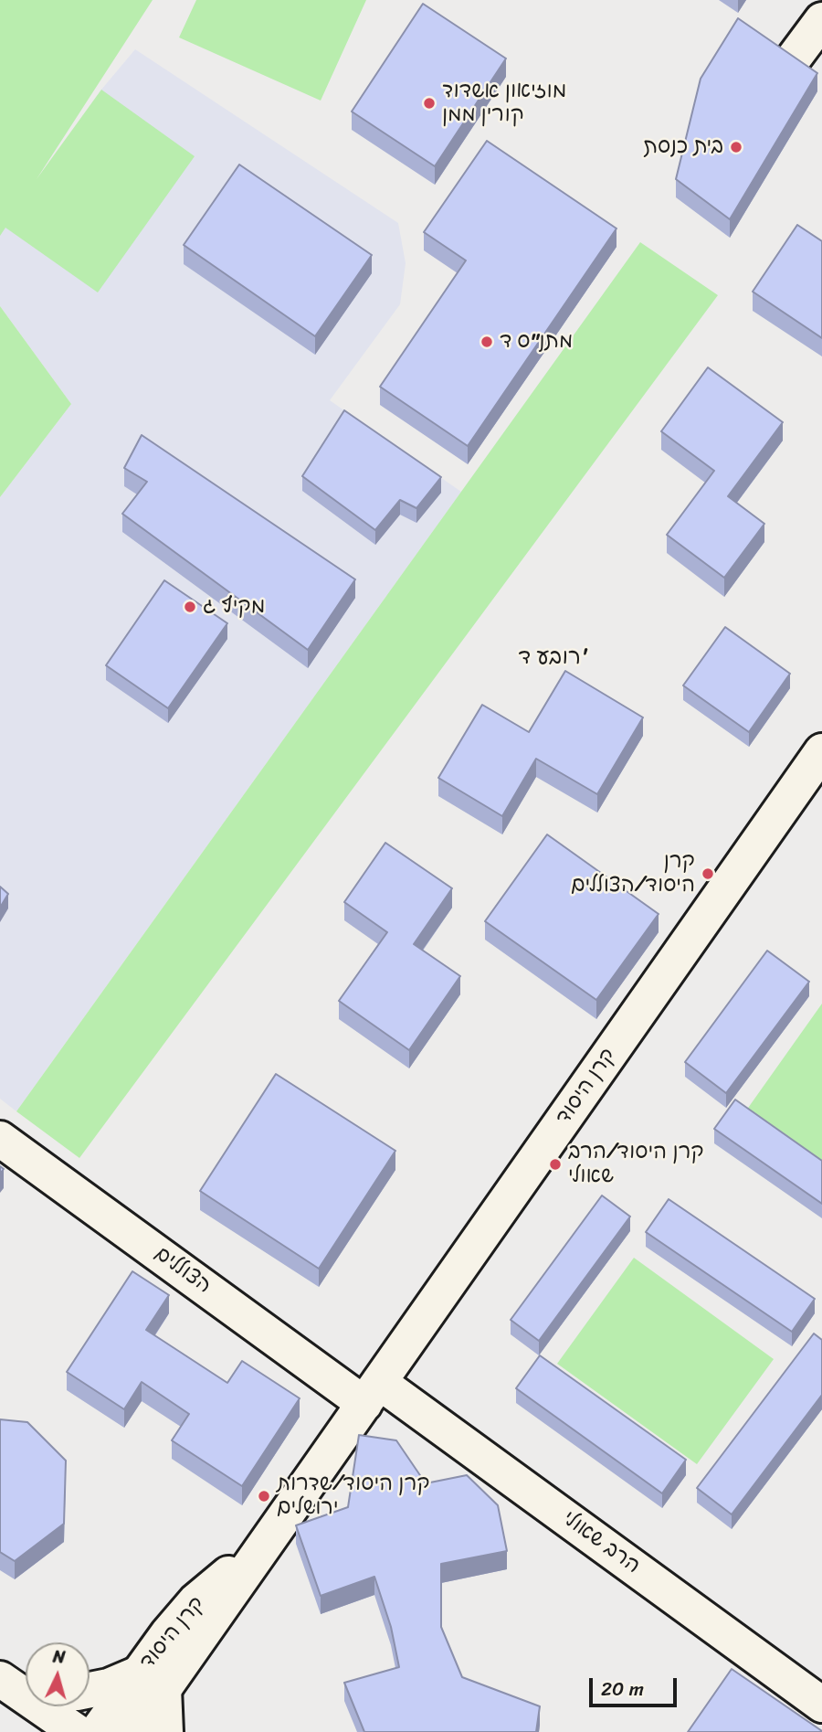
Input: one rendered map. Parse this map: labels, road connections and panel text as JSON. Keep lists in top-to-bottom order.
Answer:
{
  "streets": {
    "street": ["קרן היסוד", "הצוללים", "הרב שאולי"]
  },
  "crossings": [
    ["קרן היסוד", "הצוללים"],
    ["קרן היסוד", "הרב שאולי"],
    ["הצוללים", "הרב שאולי"]
  ],
  "districts": ["רובע ד'"],
  "places": [
    "מוזיאון אשדוד קורין ממן",
    "בית כנסת",
    "מתנ\"ס ד",
    "מקיף ג",
    "קרן היסוד/הצוללים",
    "קרן היסוד/הרב שאולי",
    "קרן היסוד/שדרות ירושלים"
  ],
  "scale_bar": "20 m",
  "north": "top"
}
